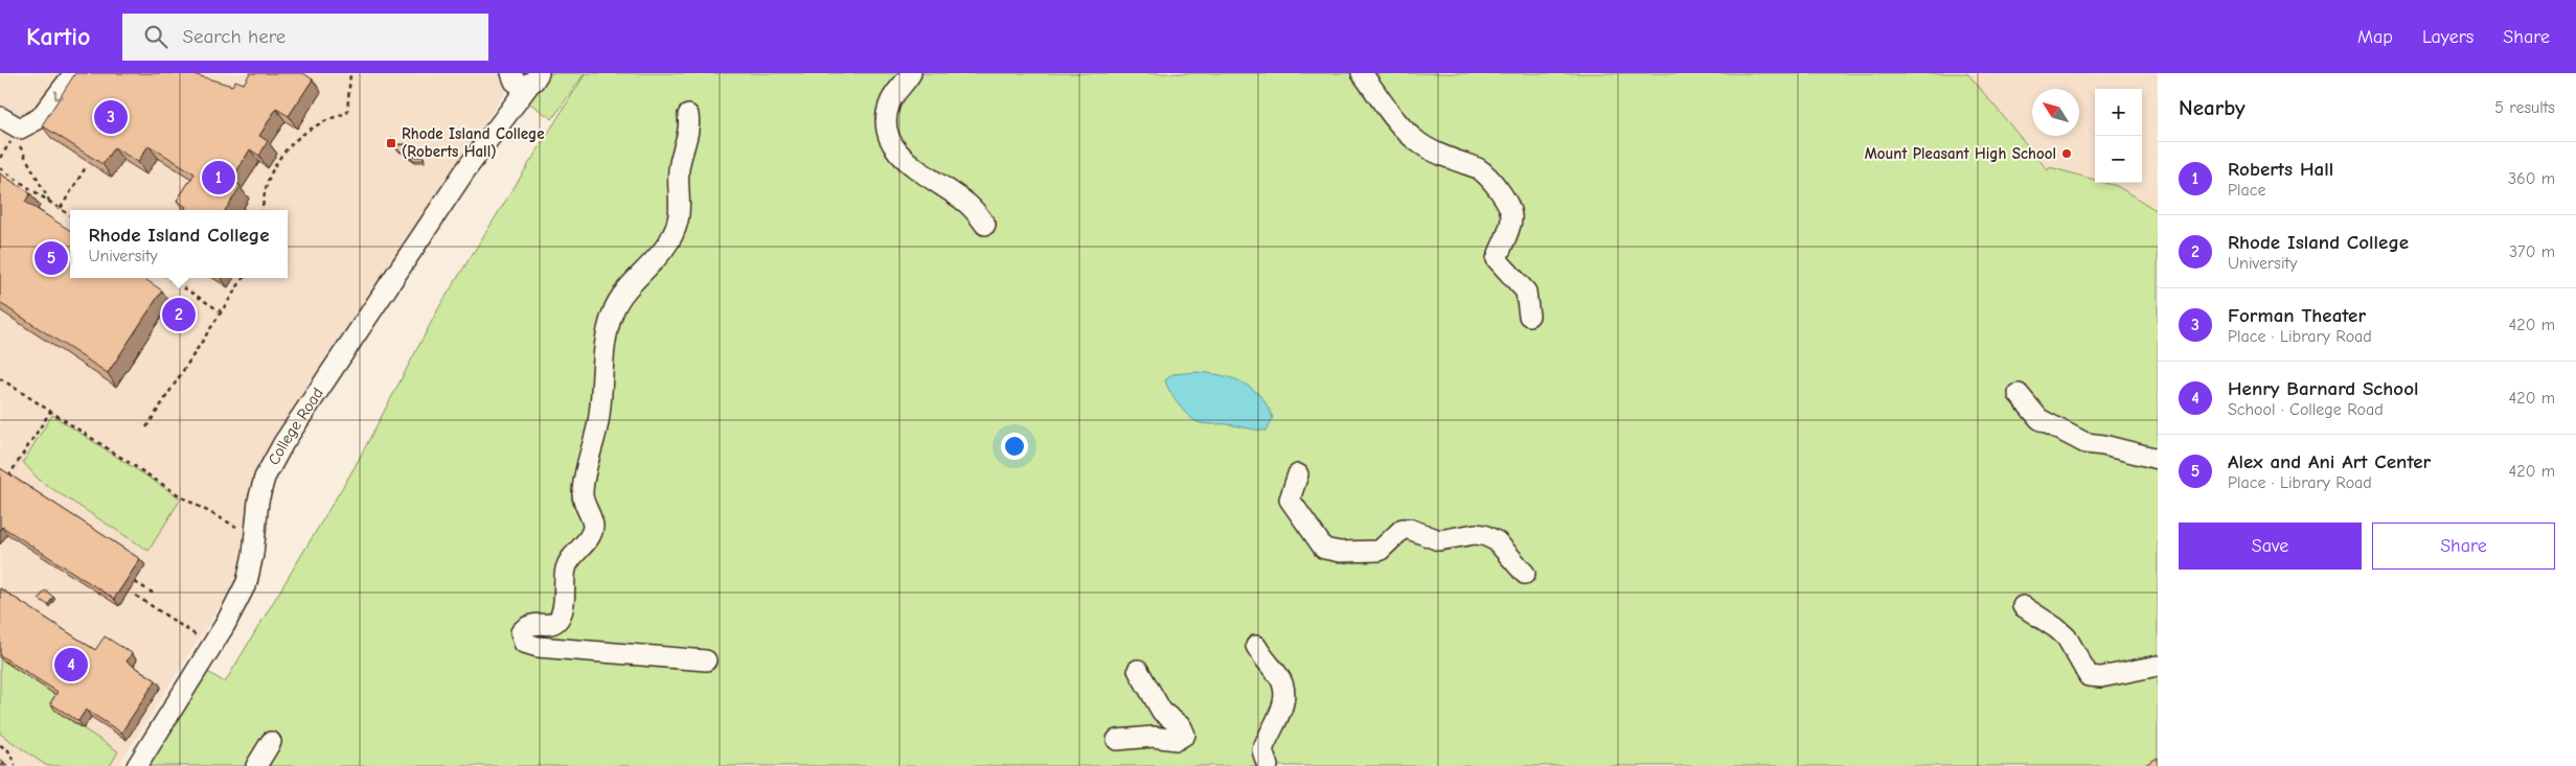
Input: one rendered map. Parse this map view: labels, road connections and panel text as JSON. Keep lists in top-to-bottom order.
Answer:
{
  "streets": {
    "street": ["College Road"]
  },
  "places": {
    "transit": ["Rhode Island College (Roberts Hall)"],
    "other": ["Mount Pleasant High School"]
  },
  "north": "top left",
  "page": {
    "header": "Kartio",
    "search": "Search here",
    "nav": ["Map", "Layers", "Share"],
    "heading": ["Nearby", "5 results"],
    "map_buttons": ["+", "−"],
    "pins": [
      "3",
      "1",
      "5",
      "2",
      "4"
    ],
    "list": [
      {
        "mark": "1",
        "name": "Roberts Hall",
        "note": "Place",
        "value": "360 m"
      },
      {
        "mark": "2",
        "name": "Rhode Island College",
        "note": "University",
        "value": "370 m"
      },
      {
        "mark": "3",
        "name": "Forman Theater",
        "note": "Place · Library Road",
        "value": "420 m"
      },
      {
        "mark": "4",
        "name": "Henry Barnard School",
        "note": "School · College Road",
        "value": "420 m"
      },
      {
        "mark": "5",
        "name": "Alex and Ani Art Center",
        "note": "Place · Library Road",
        "value": "420 m"
      }
    ],
    "popup": ["Rhode Island College", "University"],
    "buttons": ["Save", "Share"]
  }
}
